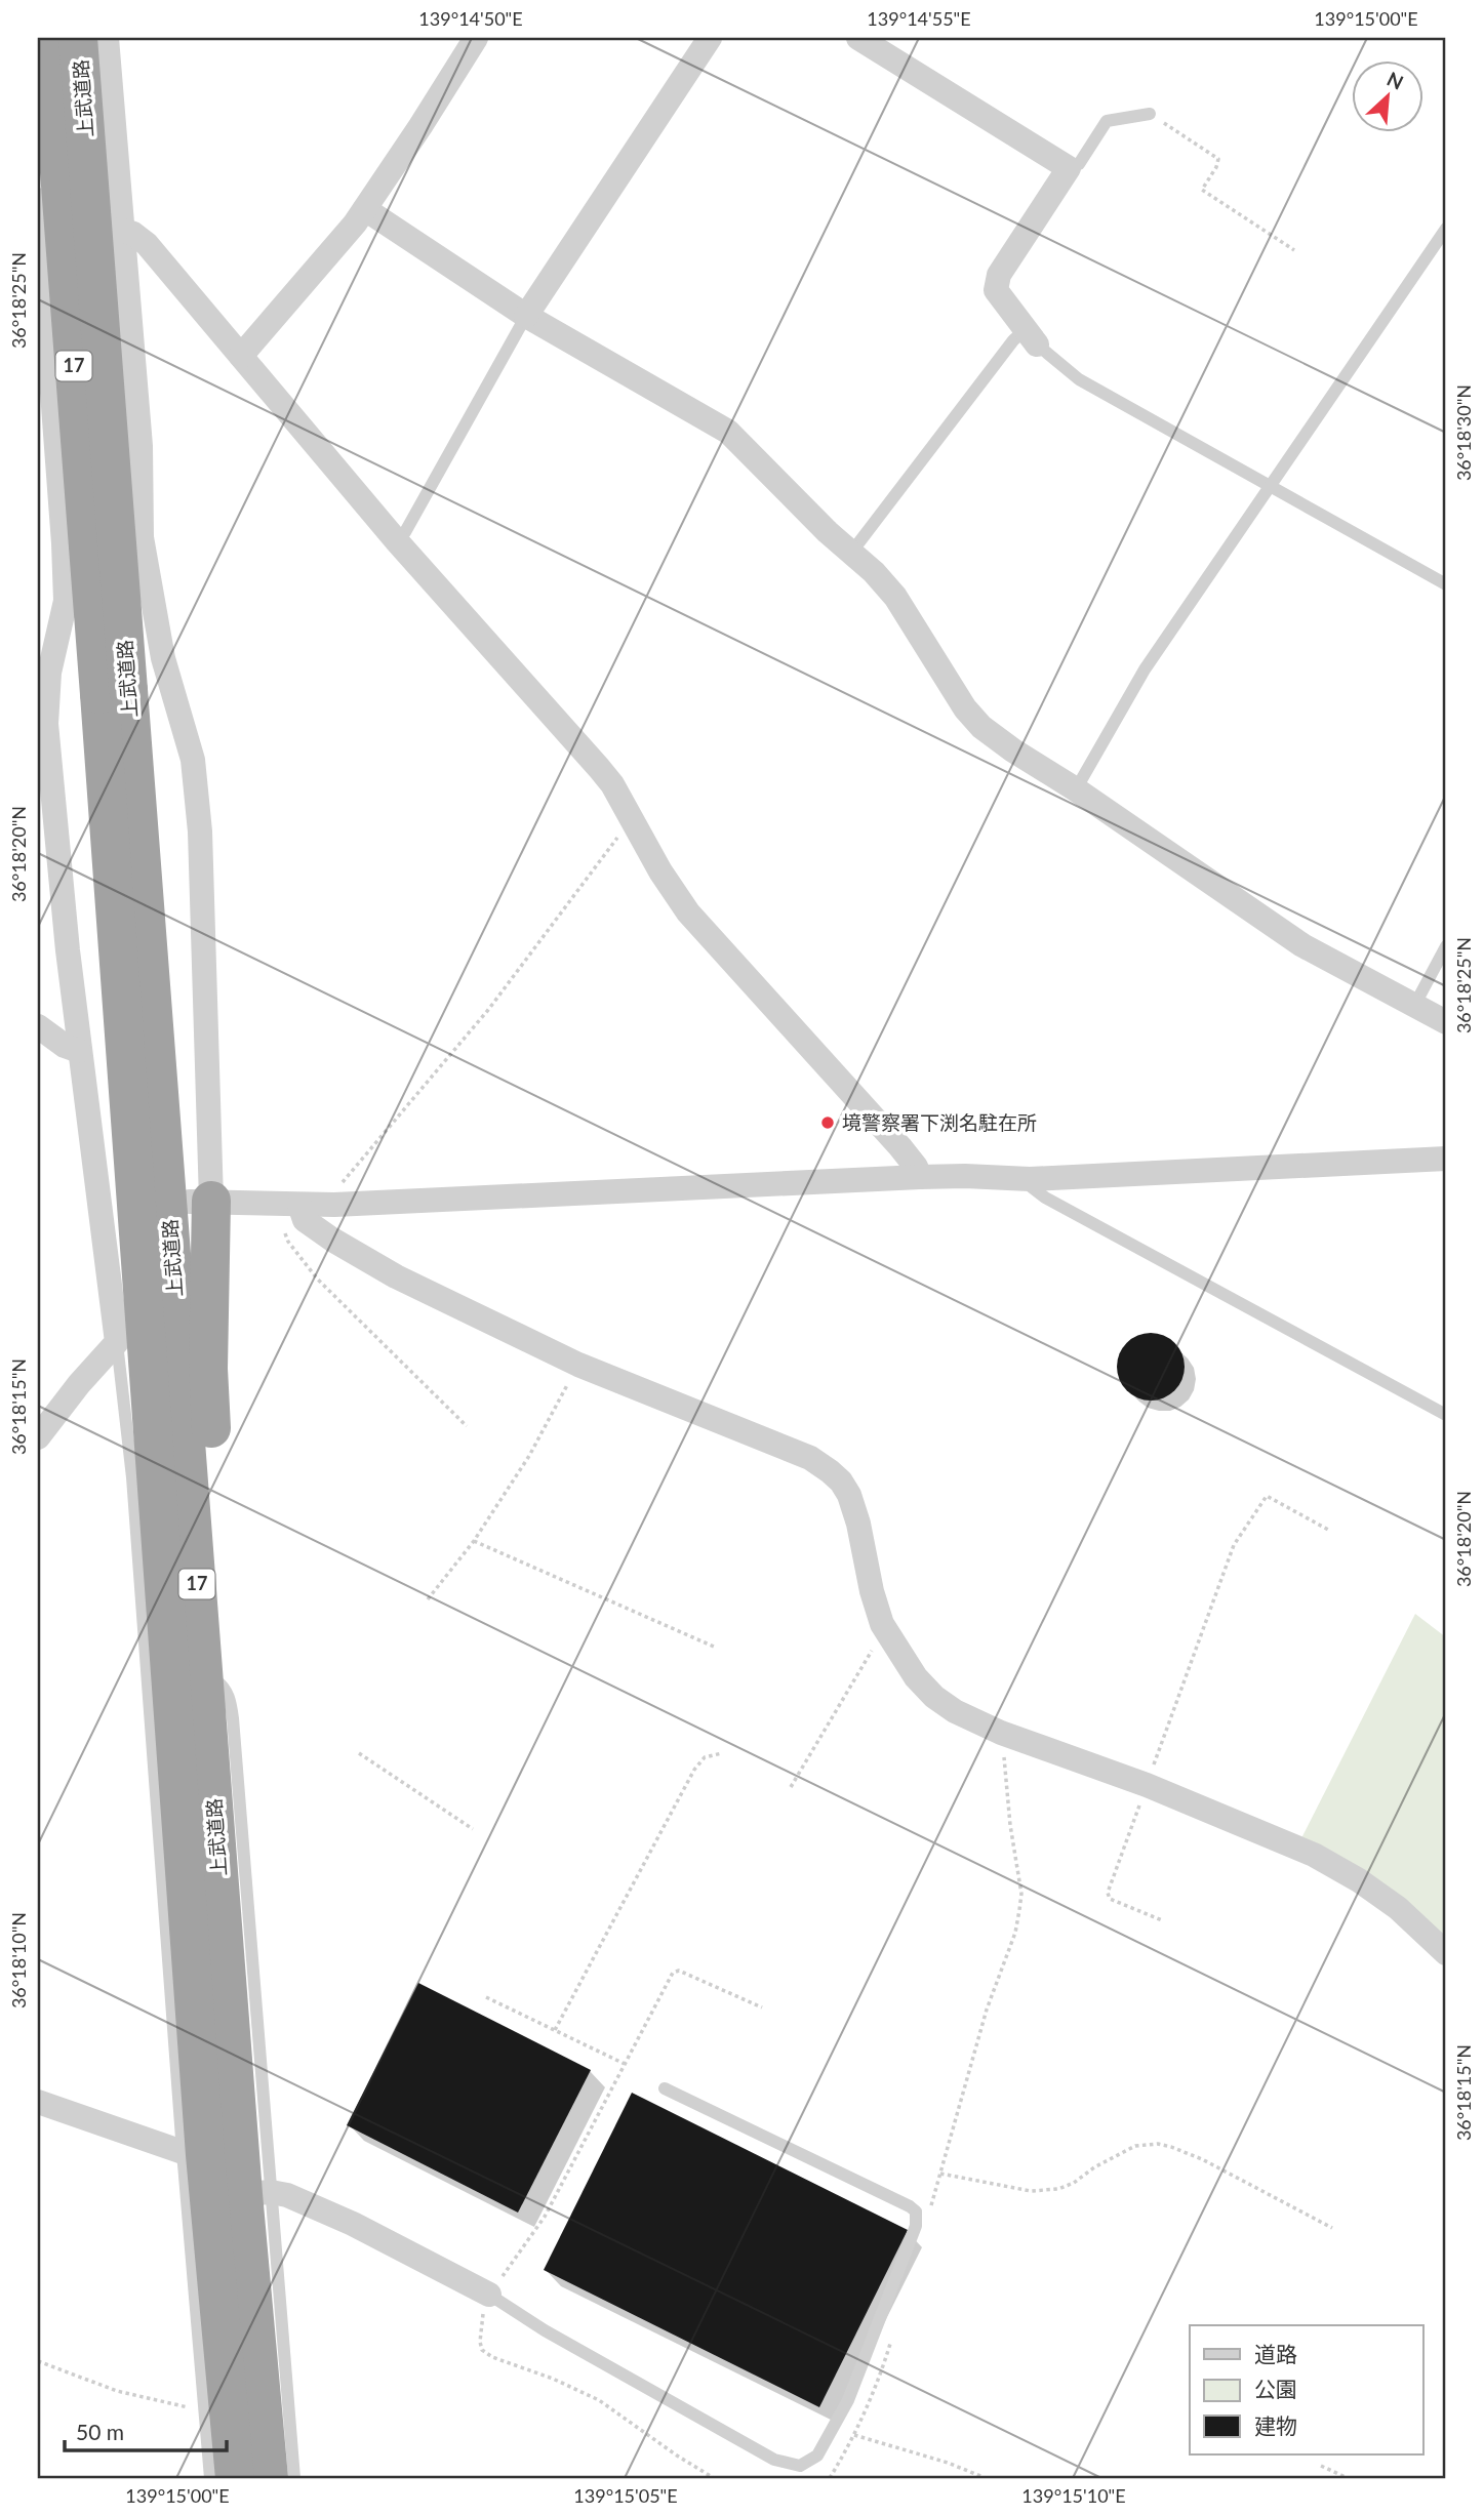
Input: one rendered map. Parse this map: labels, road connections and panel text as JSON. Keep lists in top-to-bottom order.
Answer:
{
  "streets": {
    "highway": ["上武道路", "17"]
  },
  "places": ["境警察署下渕名駐在所"],
  "legend": ["道路", "公園", "建物"],
  "scale_bar": "50 m",
  "north": "top right",
  "coordinates": [
    "139°14'50\"E",
    "139°14'55\"E",
    "139°15'00\"E",
    "36°18'25\"N",
    "36°18'30\"N",
    "36°18'20\"N",
    "36°18'15\"N",
    "36°18'10\"N",
    "139°15'05\"E",
    "139°15'10\"E"
  ]
}
